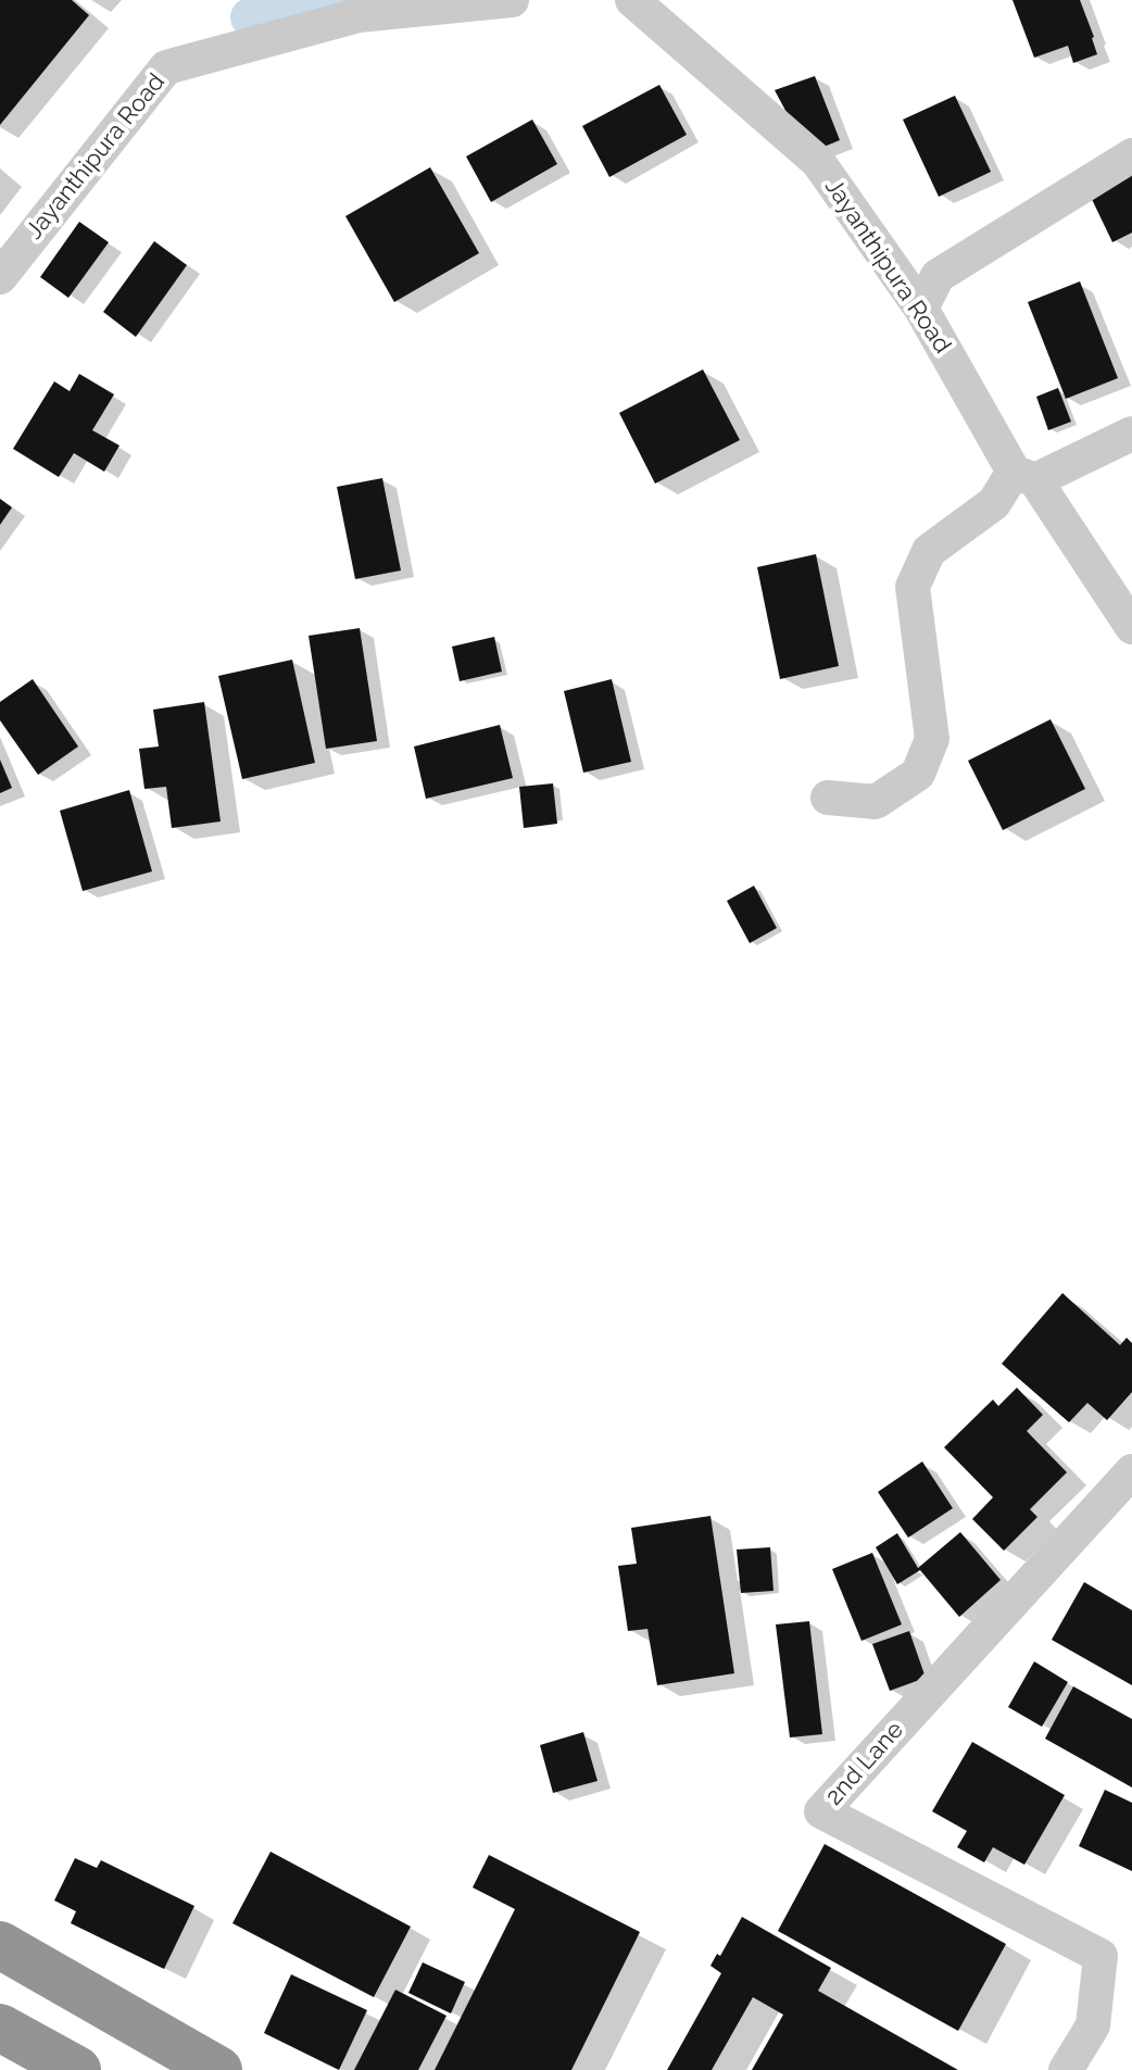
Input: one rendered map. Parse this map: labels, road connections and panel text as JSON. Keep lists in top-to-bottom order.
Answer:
{
  "streets": {
    "street": ["Jayanthipura Road", "2nd Lane"]
  }
}
